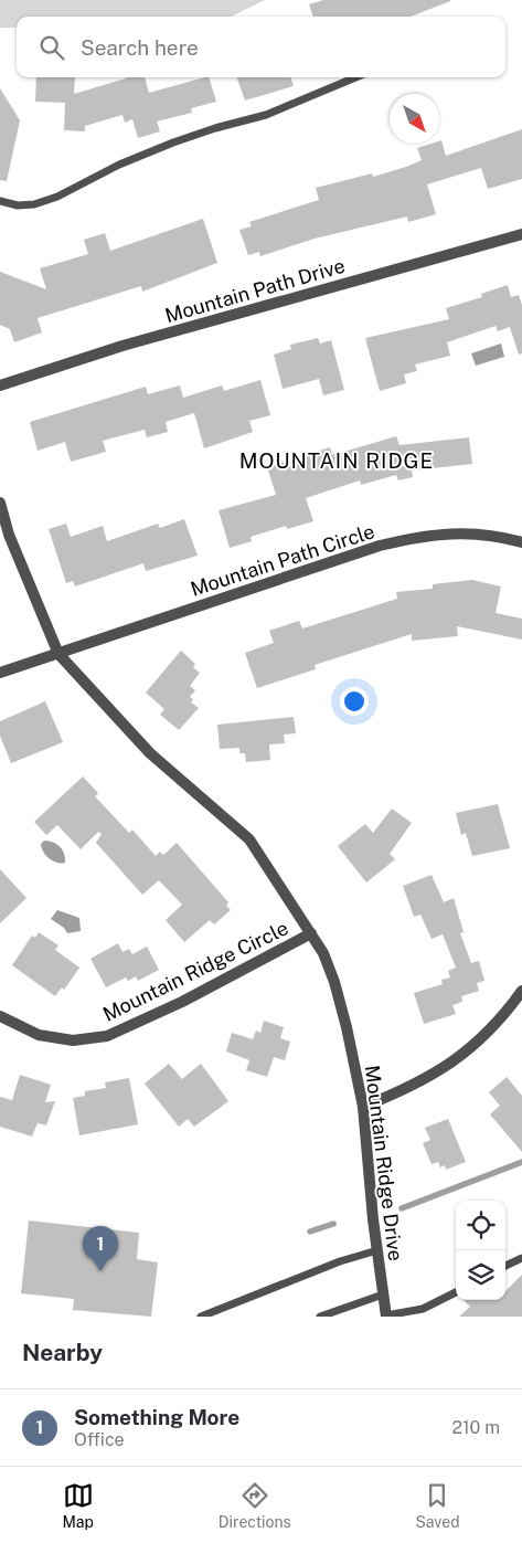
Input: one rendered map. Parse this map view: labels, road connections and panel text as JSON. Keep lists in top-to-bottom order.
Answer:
{
  "streets": {
    "street": [
      "Mountain Path Drive",
      "Mountain Path Circle",
      "Mountain Ridge Circle",
      "Mountain Ridge Drive"
    ]
  },
  "crossings": [
    ["Mountain Path Circle", "Mountain Ridge Drive"],
    ["Mountain Ridge Circle", "Mountain Ridge Drive"]
  ],
  "districts": ["MOUNTAIN RIDGE"],
  "north": "bottom right",
  "page": {
    "search": "Search here",
    "pins": "1",
    "heading": "Nearby",
    "list": [
      {
        "mark": "1",
        "name": "Something More",
        "note": "Office",
        "value": "210 m"
      }
    ],
    "nav": ["Map", "Directions", "Saved"]
  }
}
